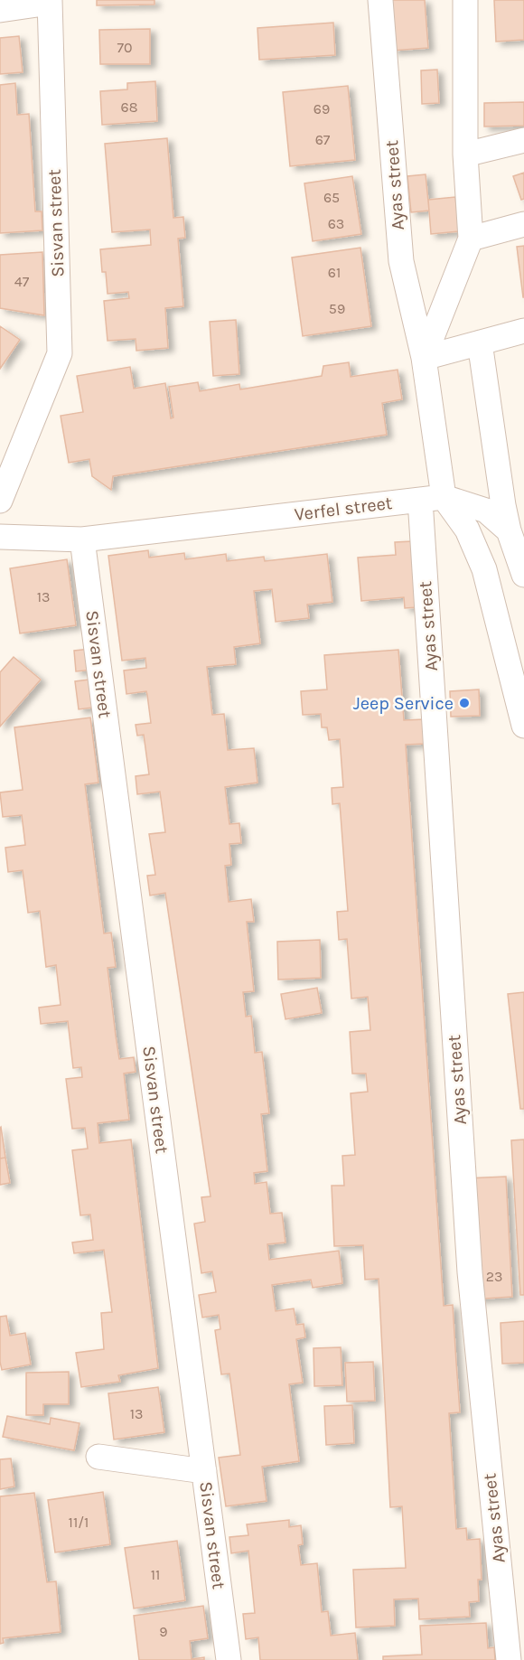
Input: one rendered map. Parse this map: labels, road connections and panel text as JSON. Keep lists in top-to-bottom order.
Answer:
{
  "streets": {
    "street": ["Ayas street", "Sisvan street", "Verfel street"]
  },
  "crossings": [
    ["Ayas street", "Verfel street"],
    ["Sisvan street", "Verfel street"]
  ],
  "places": ["Jeep Service"],
  "house_numbers": [
    "70",
    "68",
    "69",
    "67",
    "65",
    "63",
    "61",
    "47",
    "59",
    "13",
    "23",
    "13",
    "11/1",
    "11",
    "9"
  ]
}
